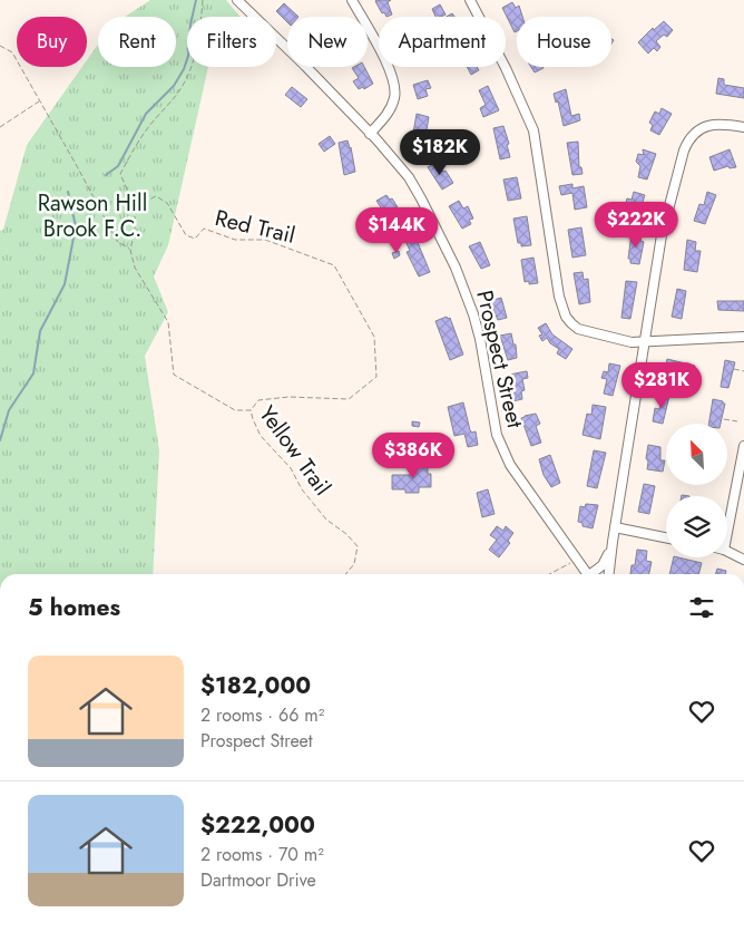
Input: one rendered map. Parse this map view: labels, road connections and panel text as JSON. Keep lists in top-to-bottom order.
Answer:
{
  "streets": {
    "street": ["Prospect Street"],
    "path": ["Red Trail", "Yellow Trail"]
  },
  "crossings": [
    ["Red Trail", "Yellow Trail"]
  ],
  "parks": ["Rawson Hill Brook F.C."],
  "north": "top left",
  "page": {
    "chip": [
      "Buy",
      "Rent",
      "Filters",
      "New",
      "Apartment",
      "House"
    ],
    "price": [
      "$182K",
      "$222K",
      "$144K",
      "$281K",
      "$386K"
    ],
    "heading": "5 homes",
    "list": [
      {
        "name": "$182,000",
        "note": "2 rooms · 66 m² · Prospect Street"
      },
      {
        "name": "$222,000",
        "note": "2 rooms · 70 m² · Dartmoor Drive"
      }
    ]
  }
}
